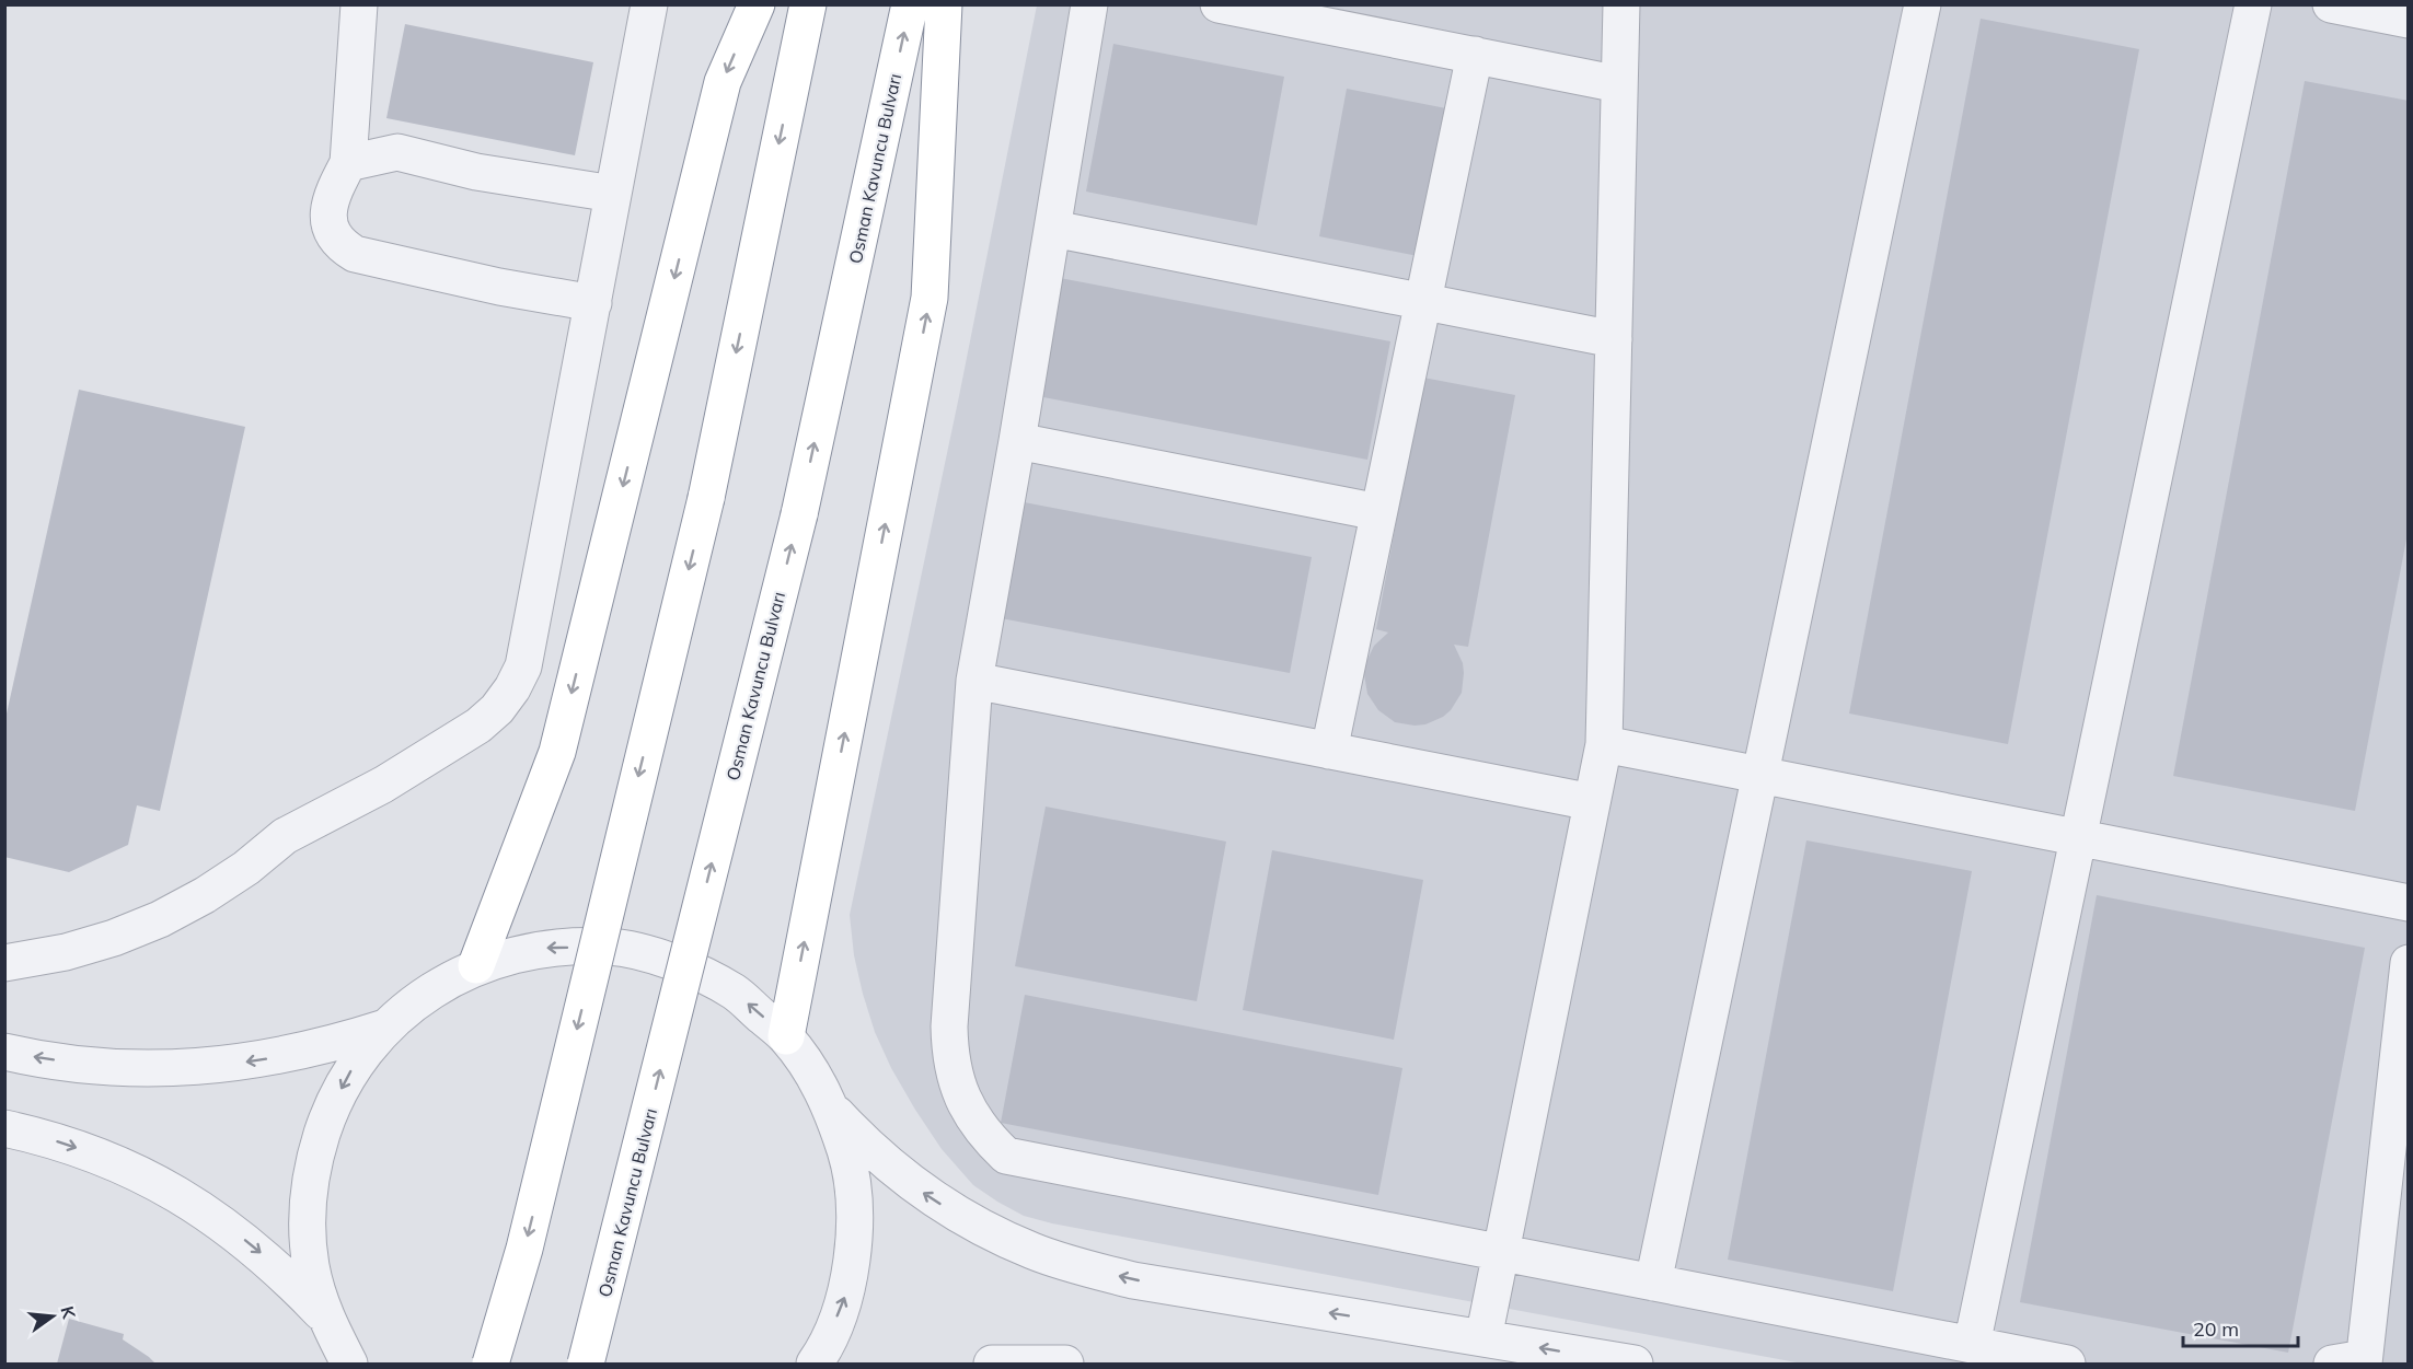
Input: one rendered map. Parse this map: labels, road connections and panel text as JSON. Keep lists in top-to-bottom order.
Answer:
{
  "streets": {
    "highway": ["Osman Kavuncu Bulvarı"]
  },
  "scale_bar": "20 m",
  "north": "right"
}
